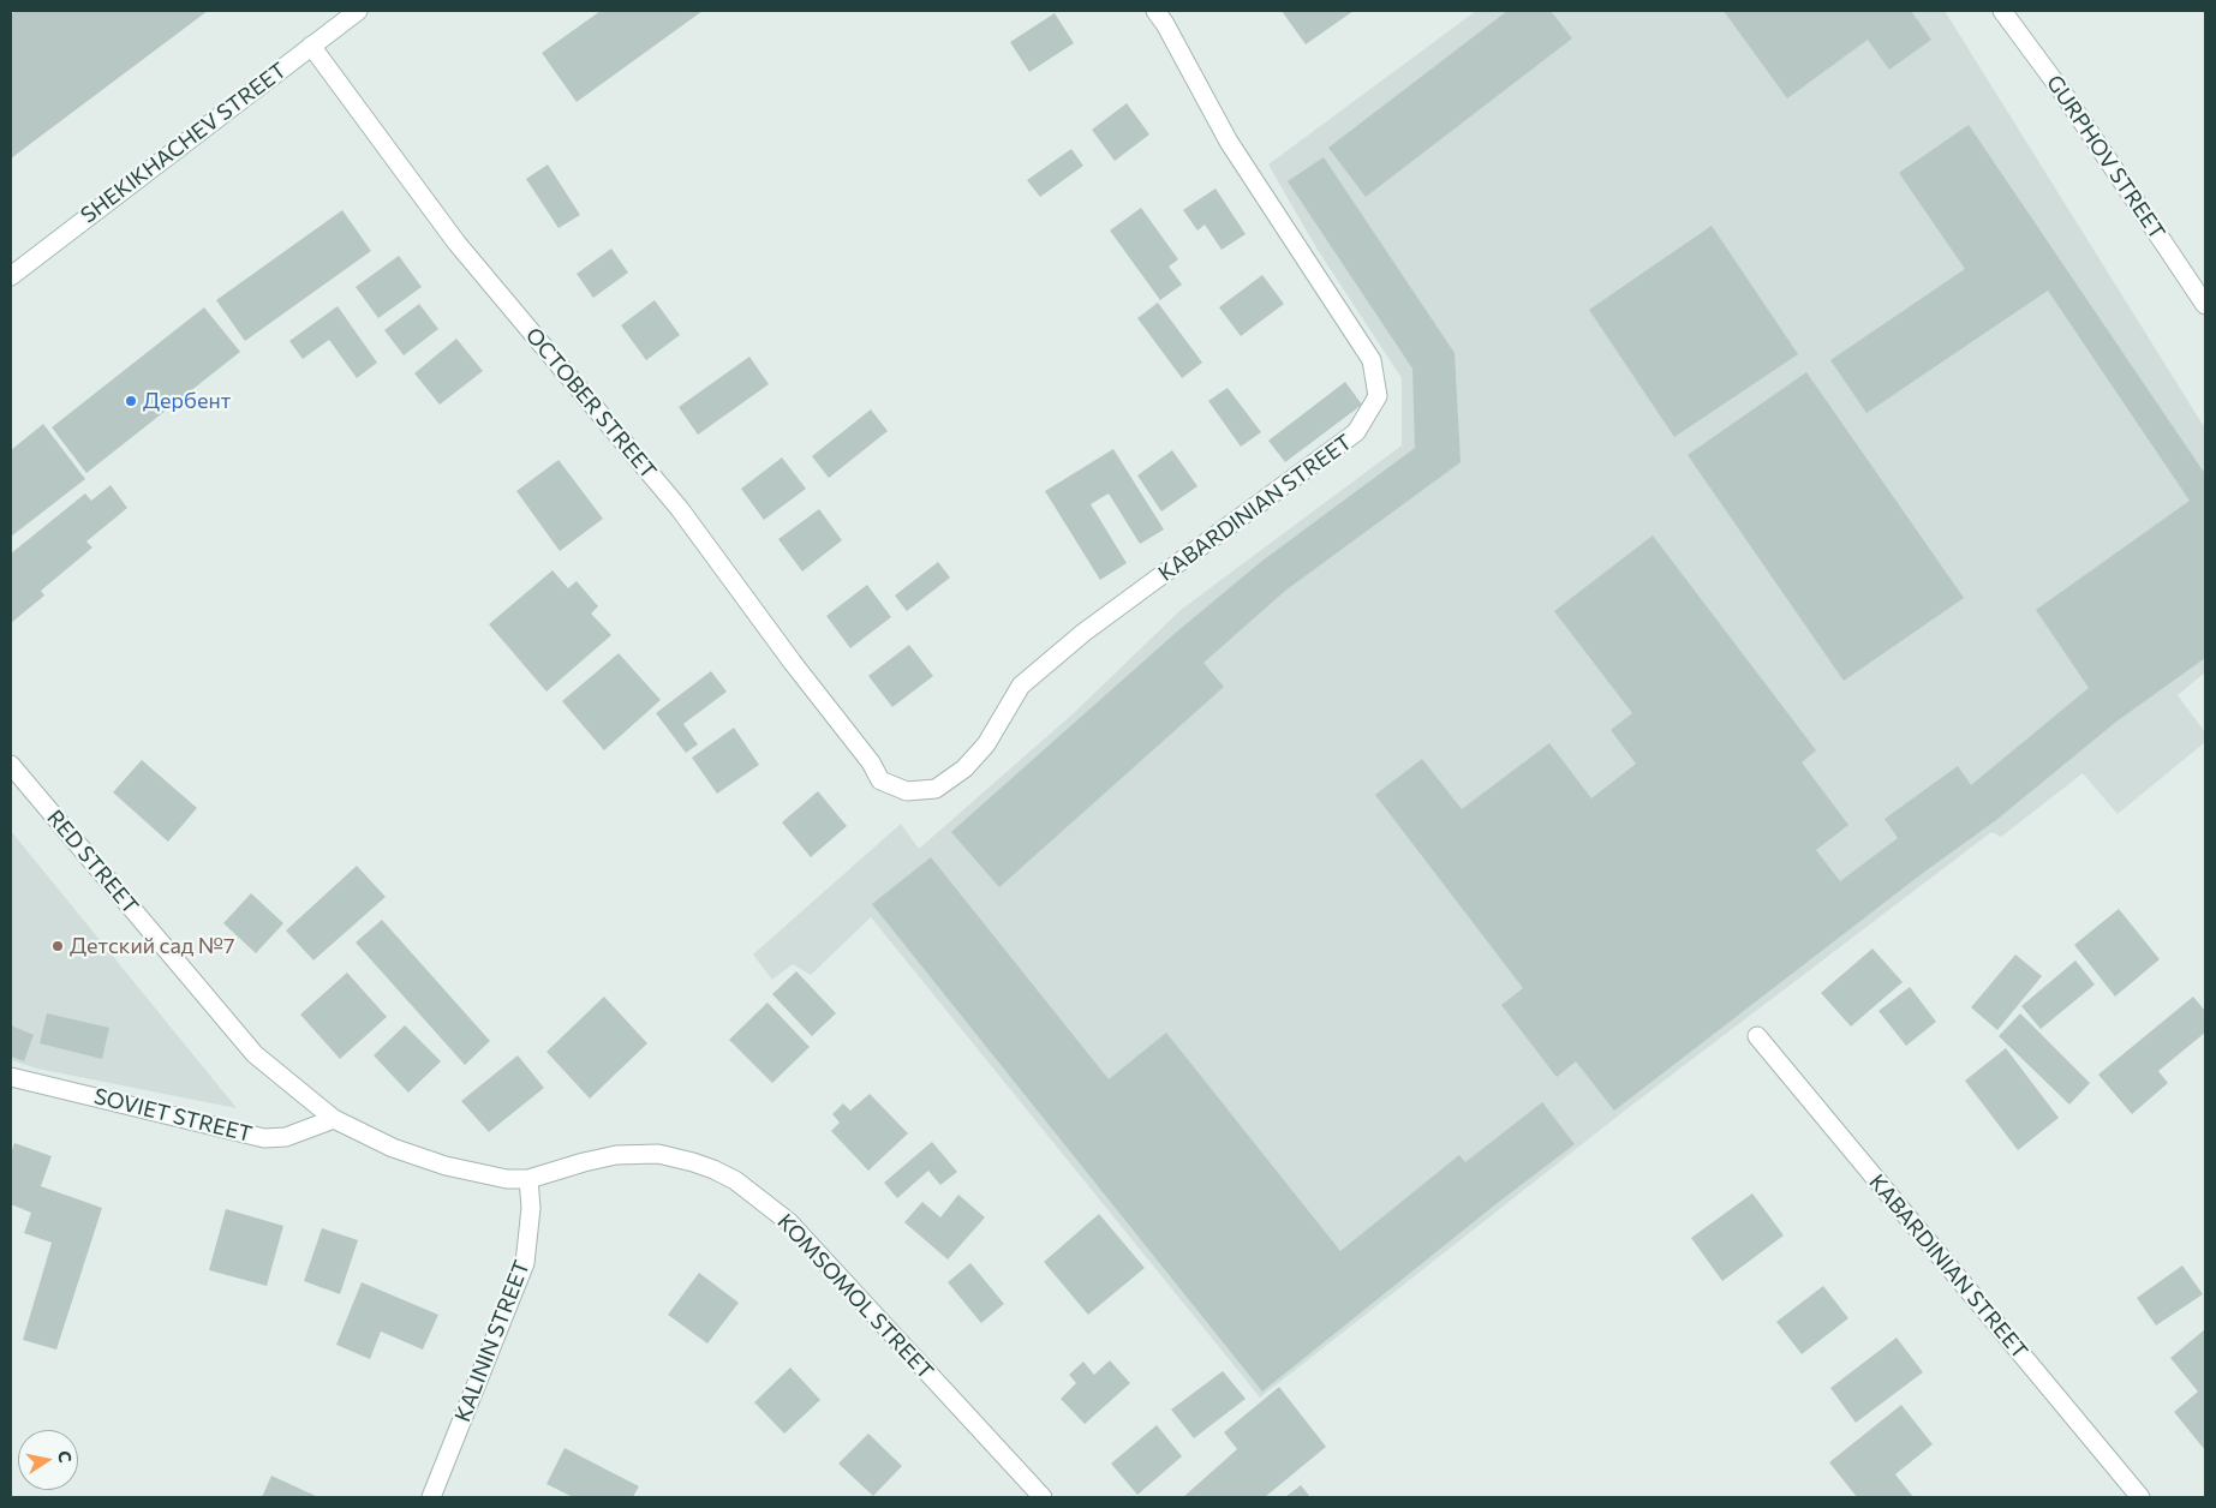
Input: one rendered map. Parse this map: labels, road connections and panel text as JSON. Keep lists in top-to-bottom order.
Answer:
{
  "streets": {
    "street": [
      "SHEKIKHACHEV STREET",
      "GURPHOV STREET",
      "OCTOBER STREET",
      "KABARDINIAN STREET",
      "RED STREET",
      "SOVIET STREET",
      "KOMSOMOL STREET",
      "KALININ STREET"
    ]
  },
  "crossings": [
    ["SHEKIKHACHEV STREET", "OCTOBER STREET"],
    ["OCTOBER STREET", "KABARDINIAN STREET"],
    ["RED STREET", "SOVIET STREET"],
    ["RED STREET", "KOMSOMOL STREET"],
    ["RED STREET", "KALININ STREET"],
    ["KOMSOMOL STREET", "KALININ STREET"]
  ],
  "places": ["Дербент", "Детский сад №7"],
  "north": "right"
}
